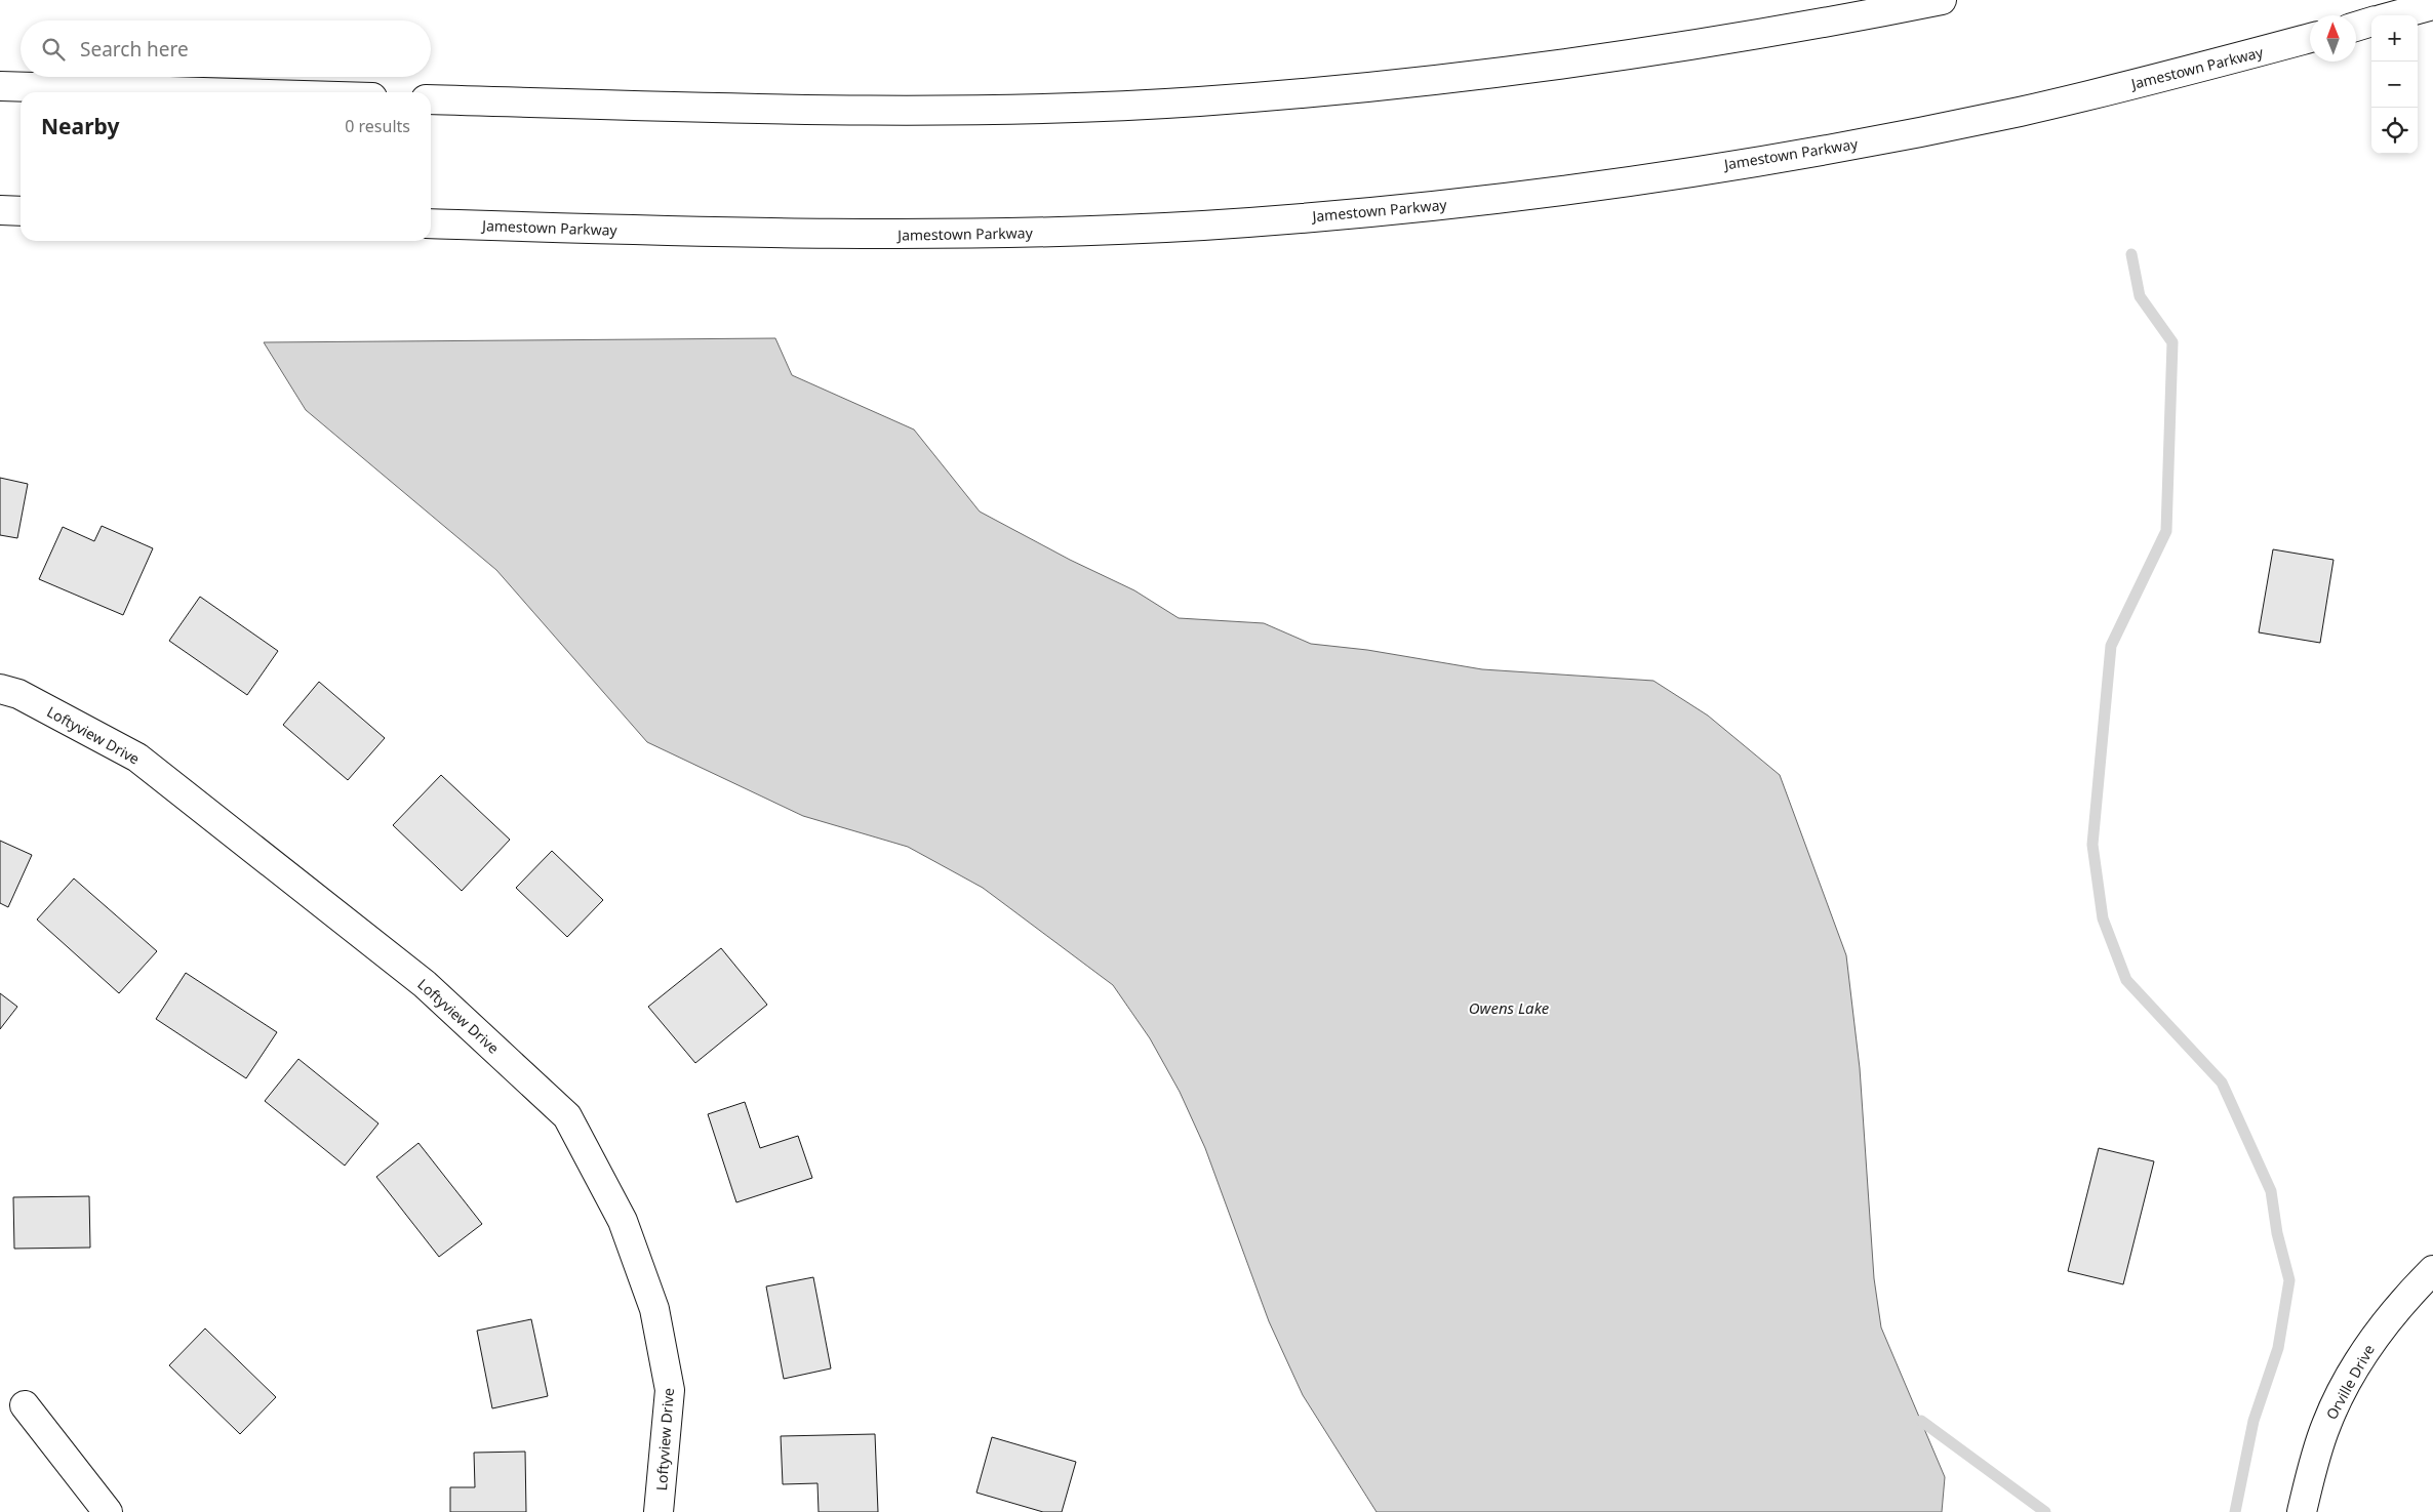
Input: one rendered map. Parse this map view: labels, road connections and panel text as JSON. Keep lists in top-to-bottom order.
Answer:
{
  "streets": {
    "main road": ["Jamestown Parkway", "Loftyview Drive", "Orville Drive"]
  },
  "water": ["Owens Lake"],
  "north": "top",
  "page": {
    "map_buttons": ["+", "−"],
    "search": "Search here",
    "heading": ["Nearby", "0 results"]
  }
}
